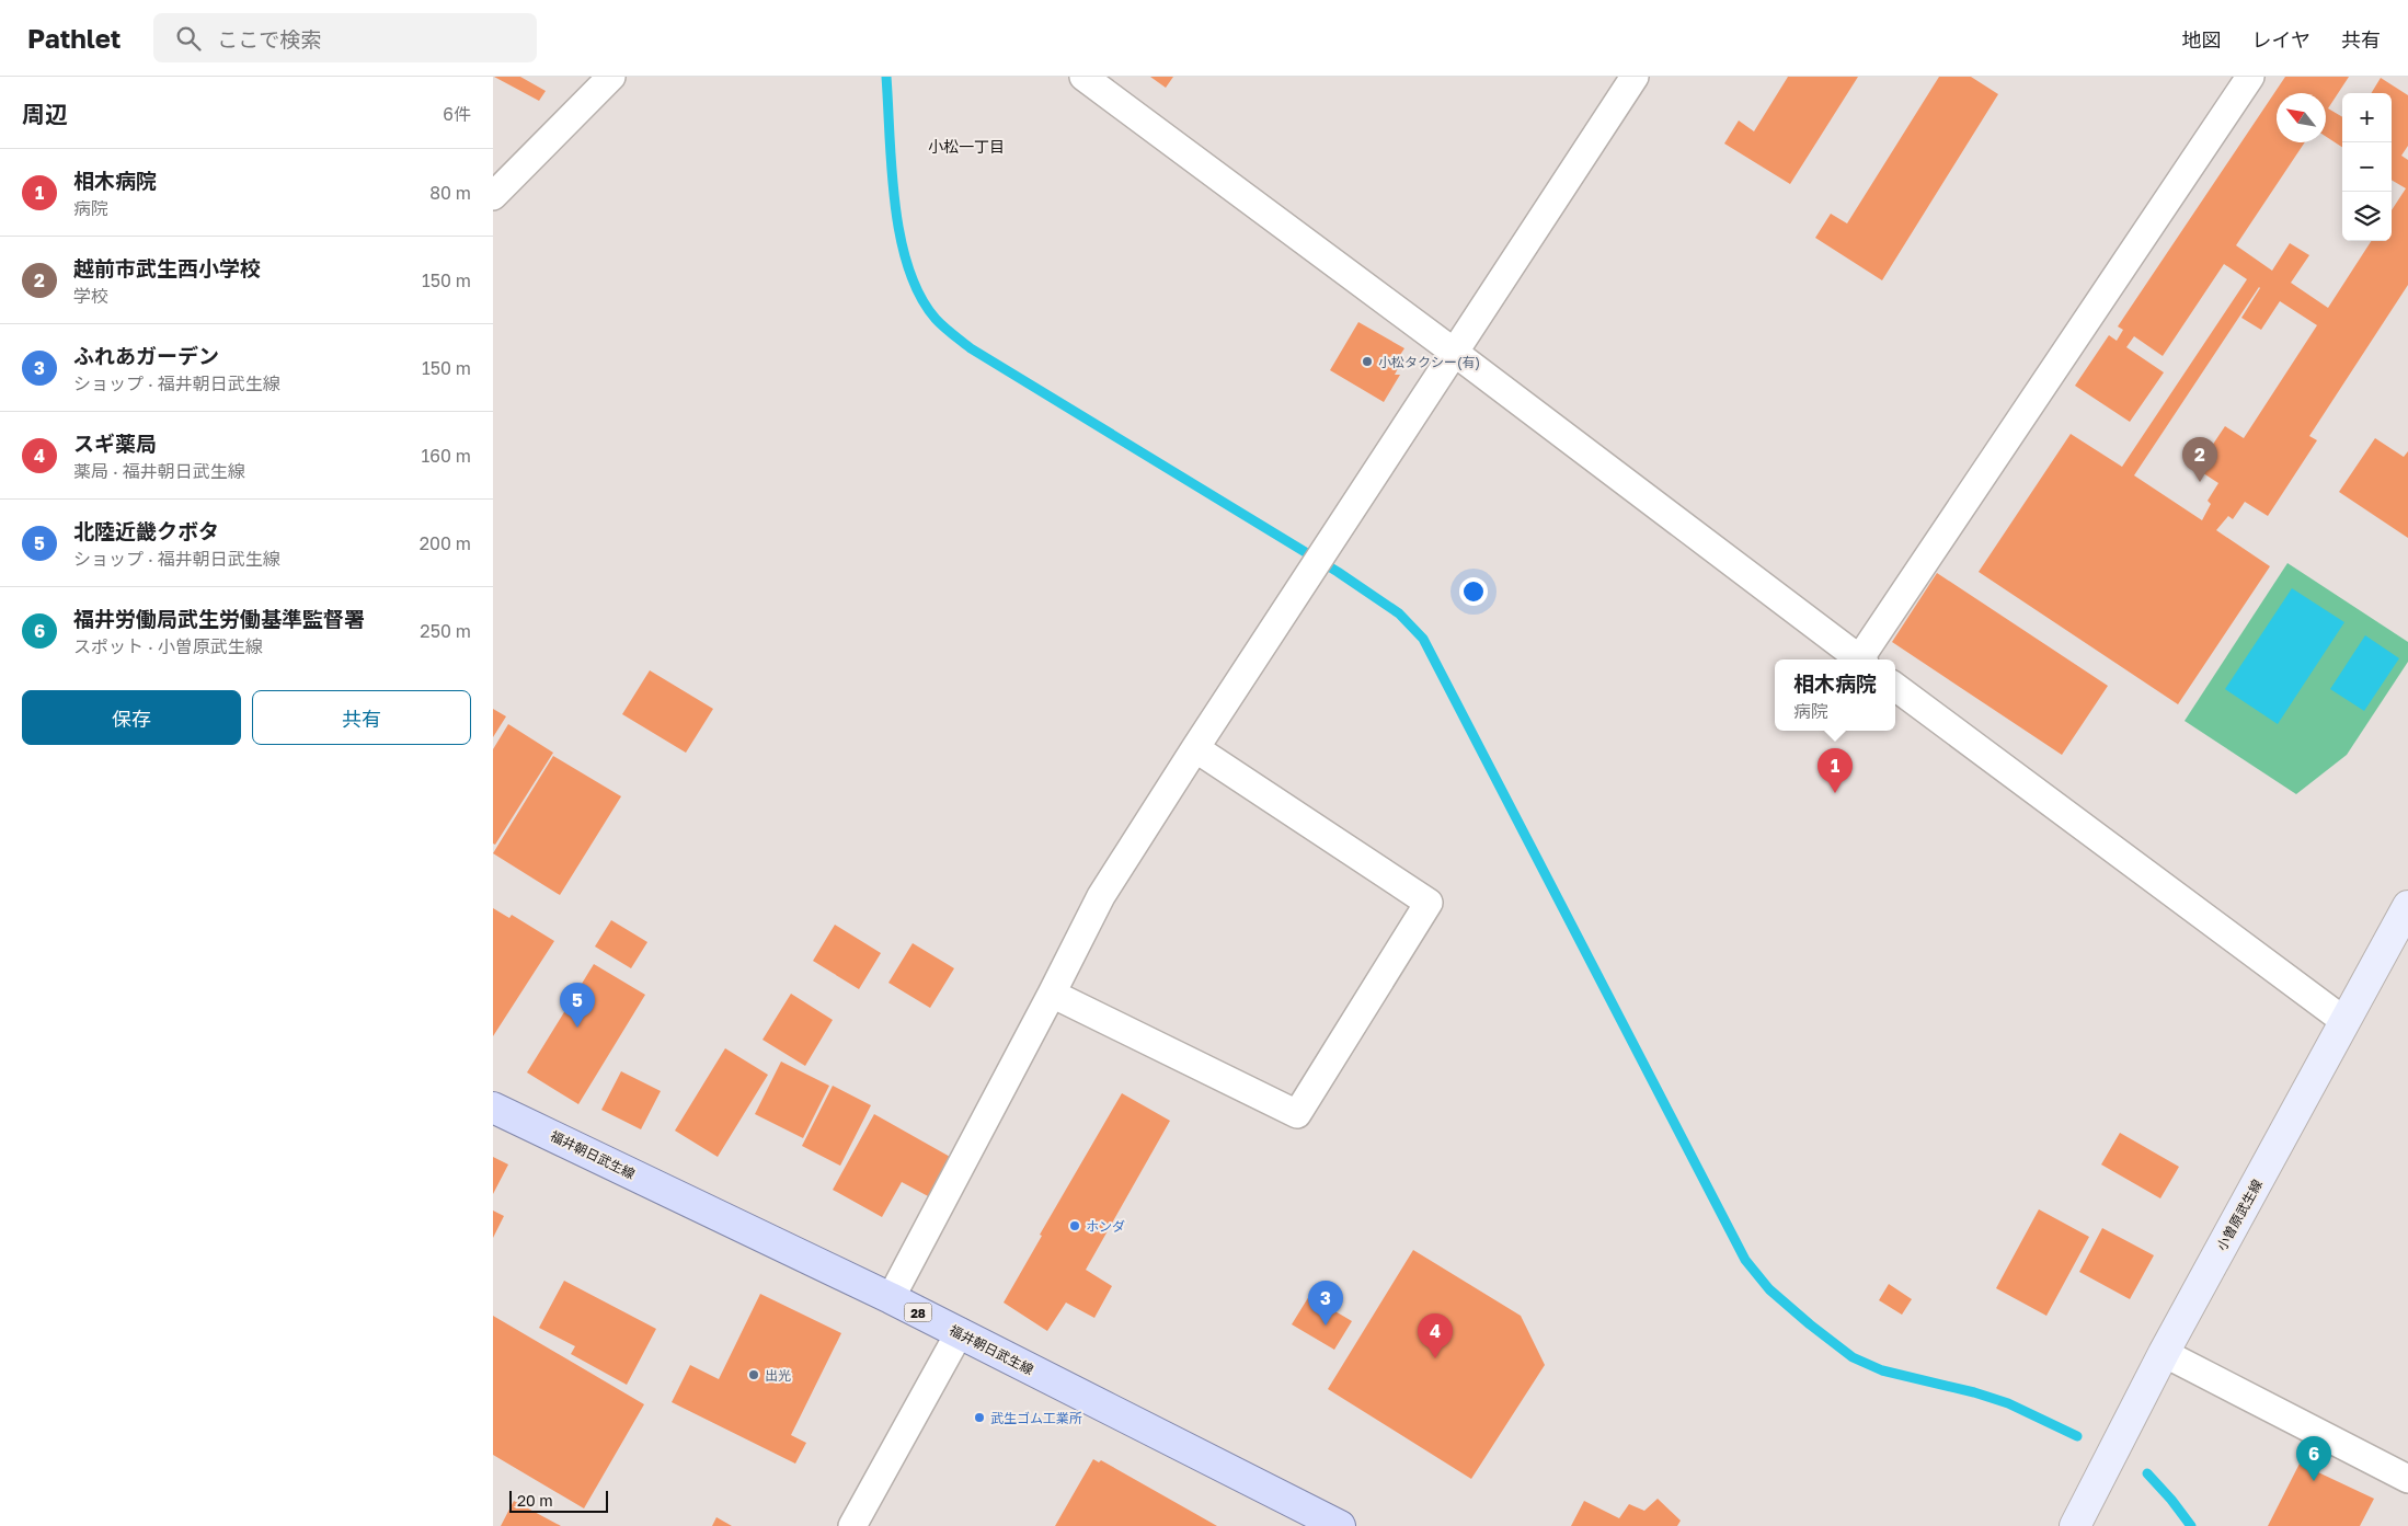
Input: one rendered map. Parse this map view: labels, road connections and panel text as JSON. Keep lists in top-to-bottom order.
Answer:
{
  "streets": {
    "main road": ["福井朝日武生線", "小曽原武生線", "28"]
  },
  "districts": ["小松一丁目"],
  "places": [
    "小松タクシー(有)",
    "ホンダ",
    "出光",
    "武生ゴム工業所"
  ],
  "scale_bar": "20 m",
  "north": "top left",
  "page": {
    "header": "Pathlet",
    "search": "ここで検索",
    "nav": ["地図", "レイヤ", "共有"],
    "heading": ["周辺", "6件"],
    "map_buttons": ["+", "−"],
    "list": [
      {
        "mark": "1",
        "name": "相木病院",
        "note": "病院",
        "value": "80 m"
      },
      {
        "mark": "2",
        "name": "越前市武生西小学校",
        "note": "学校",
        "value": "150 m"
      },
      {
        "mark": "3",
        "name": "ふれあガーデン",
        "note": "ショップ · 福井朝日武生線",
        "value": "150 m"
      },
      {
        "mark": "4",
        "name": "スギ薬局",
        "note": "薬局 · 福井朝日武生線",
        "value": "160 m"
      },
      {
        "mark": "5",
        "name": "北陸近畿クボタ",
        "note": "ショップ · 福井朝日武生線",
        "value": "200 m"
      },
      {
        "mark": "6",
        "name": "福井労働局武生労働基準監督署",
        "note": "スポット · 小曽原武生線",
        "value": "250 m"
      }
    ],
    "pins": [
      "2",
      "1",
      "5",
      "3",
      "4",
      "6"
    ],
    "popup": ["相木病院", "病院"],
    "buttons": ["保存", "共有"],
    "scale": "20 m"
  }
}
